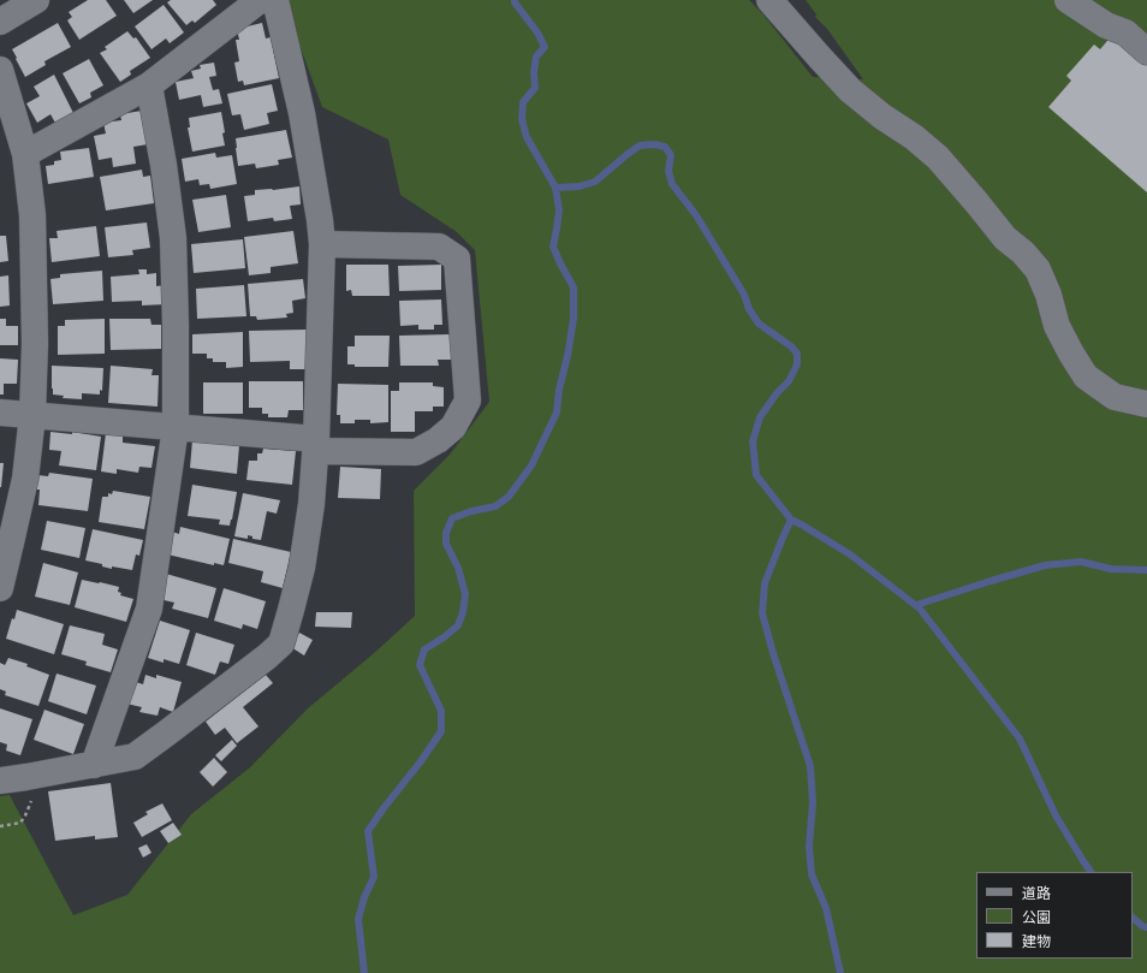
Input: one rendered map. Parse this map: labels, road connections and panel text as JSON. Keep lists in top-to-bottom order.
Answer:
{
  "legend": ["道路", "公園", "建物"]
}
